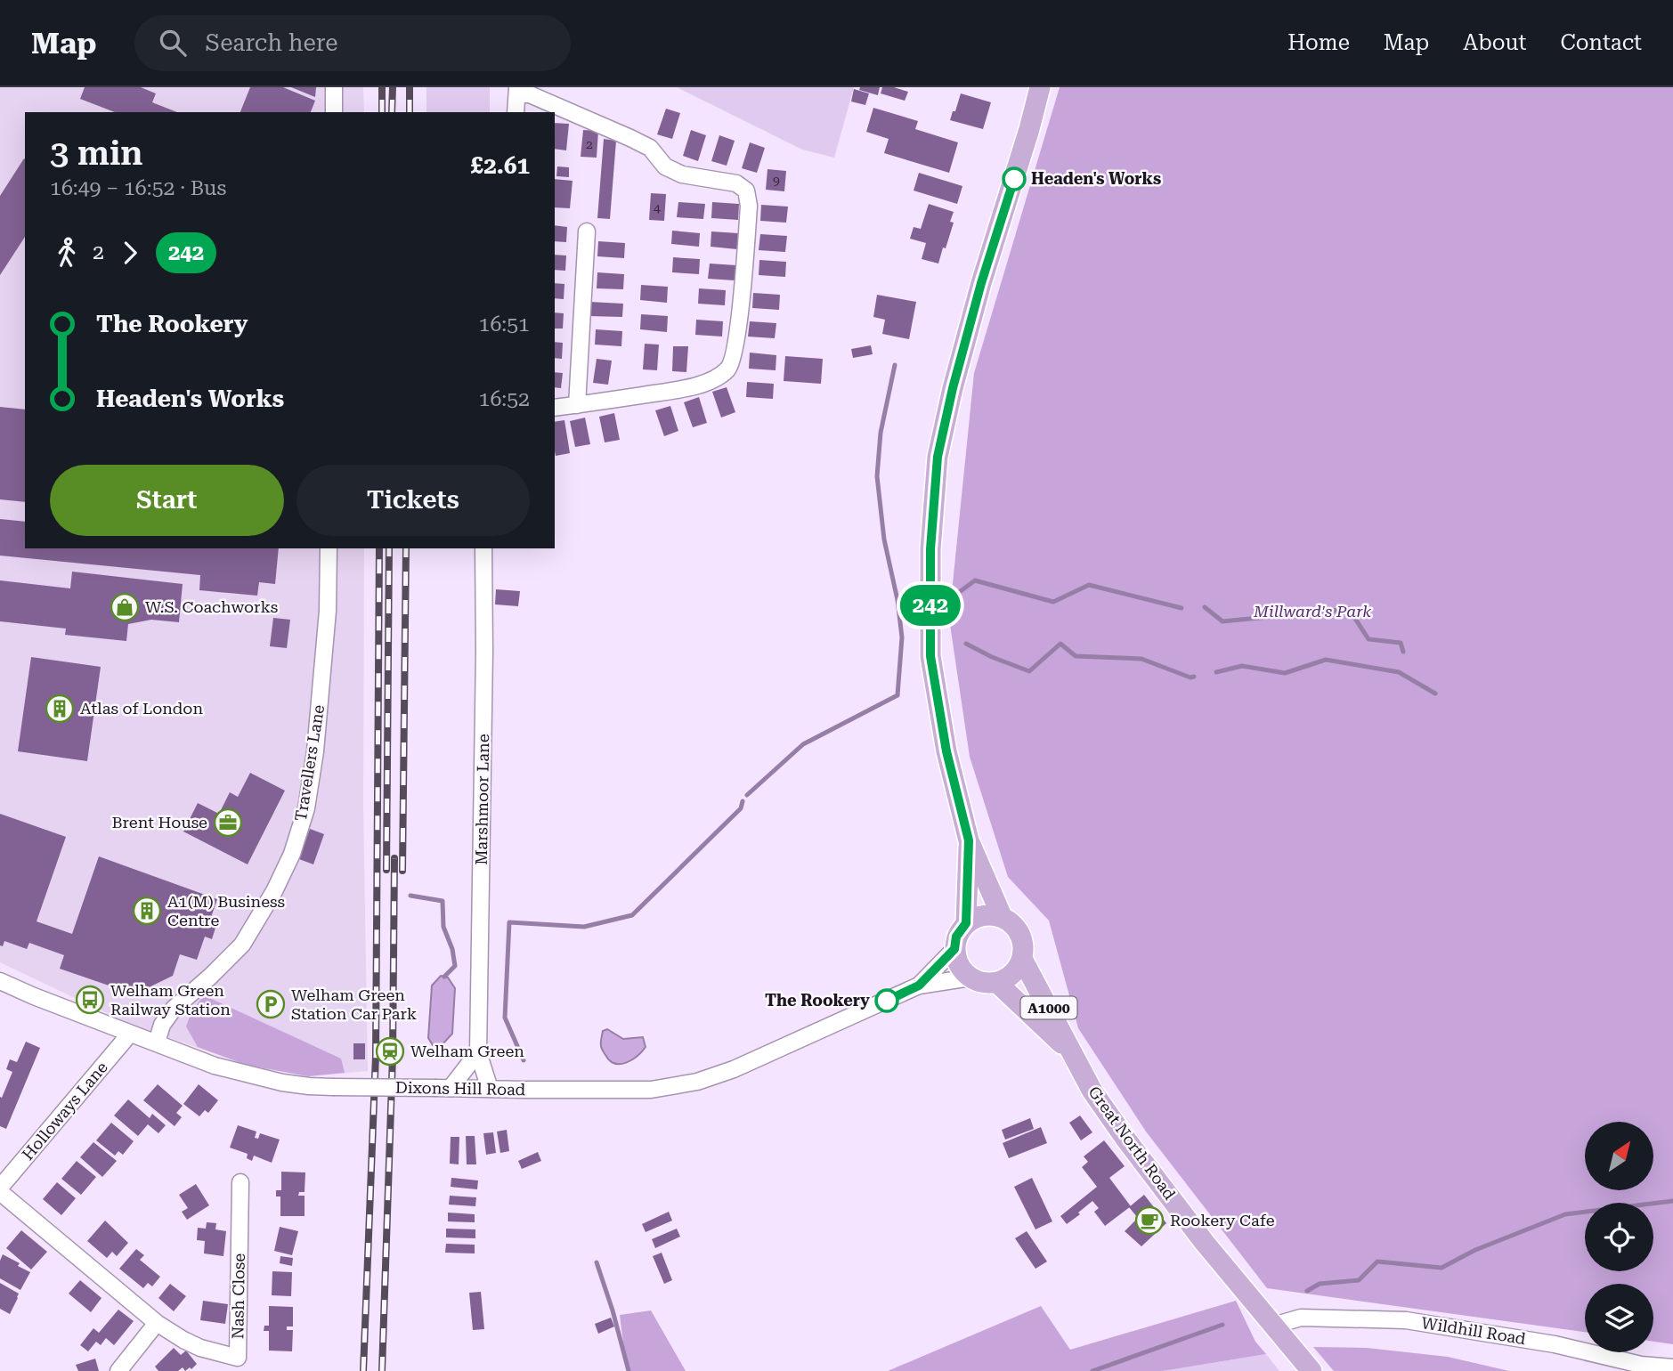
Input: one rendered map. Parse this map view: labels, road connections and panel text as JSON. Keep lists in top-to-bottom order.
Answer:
{
  "streets": {
    "main road": ["A1000", "Great North Road"],
    "street": [
      "Travellers Lane",
      "Marshmoor Lane",
      "Dixons Hill Road",
      "Holloways Lane",
      "Nash Close",
      "Wildhill Road"
    ]
  },
  "crossings": [
    ["Travellers Lane", "Dixons Hill Road"],
    ["Marshmoor Lane", "Dixons Hill Road"],
    ["Dixons Hill Road", "Holloways Lane"],
    ["Dixons Hill Road", "Great North Road"],
    ["Holloways Lane", "Nash Close"],
    ["Great North Road", "Wildhill Road"]
  ],
  "parks": ["Millward's Park"],
  "places": {
    "other": ["Headen's Works", "The Rookery"],
    "shop": ["W.S. Coachworks"],
    "building": ["Atlas of London", "A1(M) Business Centre"],
    "office": ["Brent House"],
    "bus stop": ["Welham Green Railway Station"],
    "parking": ["Welham Green Station Car Park"],
    "station": ["Welham Green"],
    "cafe": ["Rookery Cafe"]
  },
  "lines": ["bus line 242"],
  "house_numbers": ["2", "9", "4"],
  "north": "top right",
  "page": {
    "header": "Map",
    "search": "Search here",
    "nav": [
      "Home",
      "Map",
      "About",
      "Contact"
    ],
    "on_map": "242",
    "heading": ["3 min", "16:49 – 16:52 · Bus", "£2.61"],
    "legs": ["2", "242"],
    "list": [
      {
        "name": "The Rookery",
        "value": "16:51"
      },
      {
        "name": "Headen's Works",
        "value": "16:52"
      }
    ],
    "buttons": ["Start", "Tickets"]
  }
}
